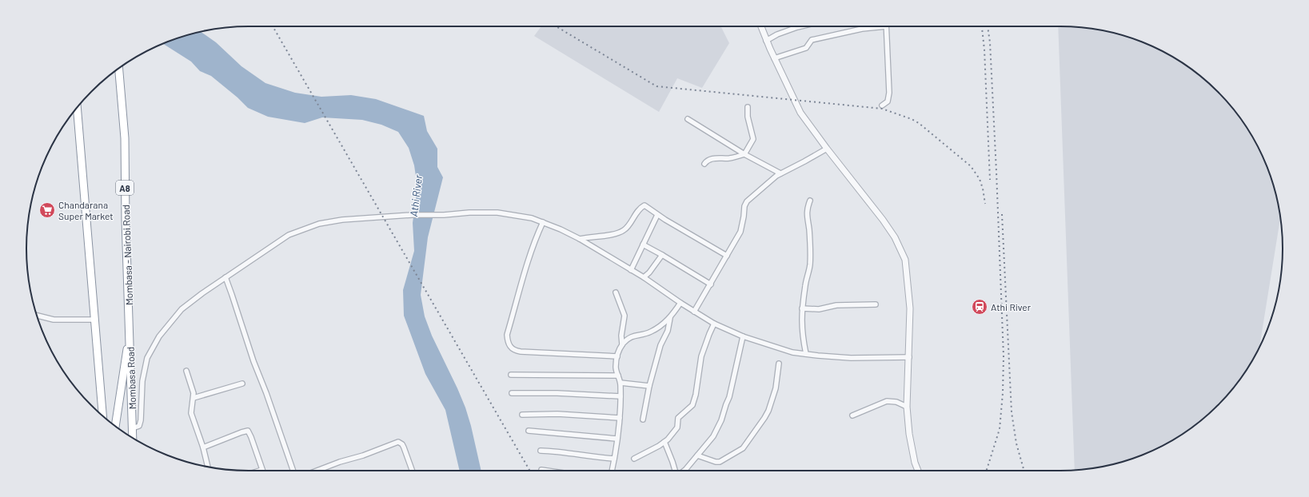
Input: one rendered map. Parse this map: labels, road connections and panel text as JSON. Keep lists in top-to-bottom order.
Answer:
{
  "streets": {
    "highway": ["A8", "Mombasa - Nairobi Road", "Mombasa Road"]
  },
  "crossings": [
    ["Mombasa - Nairobi Road", "Mombasa Road"]
  ],
  "water": ["Athi River"],
  "places": {
    "supermarket": ["Chandarana Super Market"],
    "station": ["Athi River"]
  }
}
